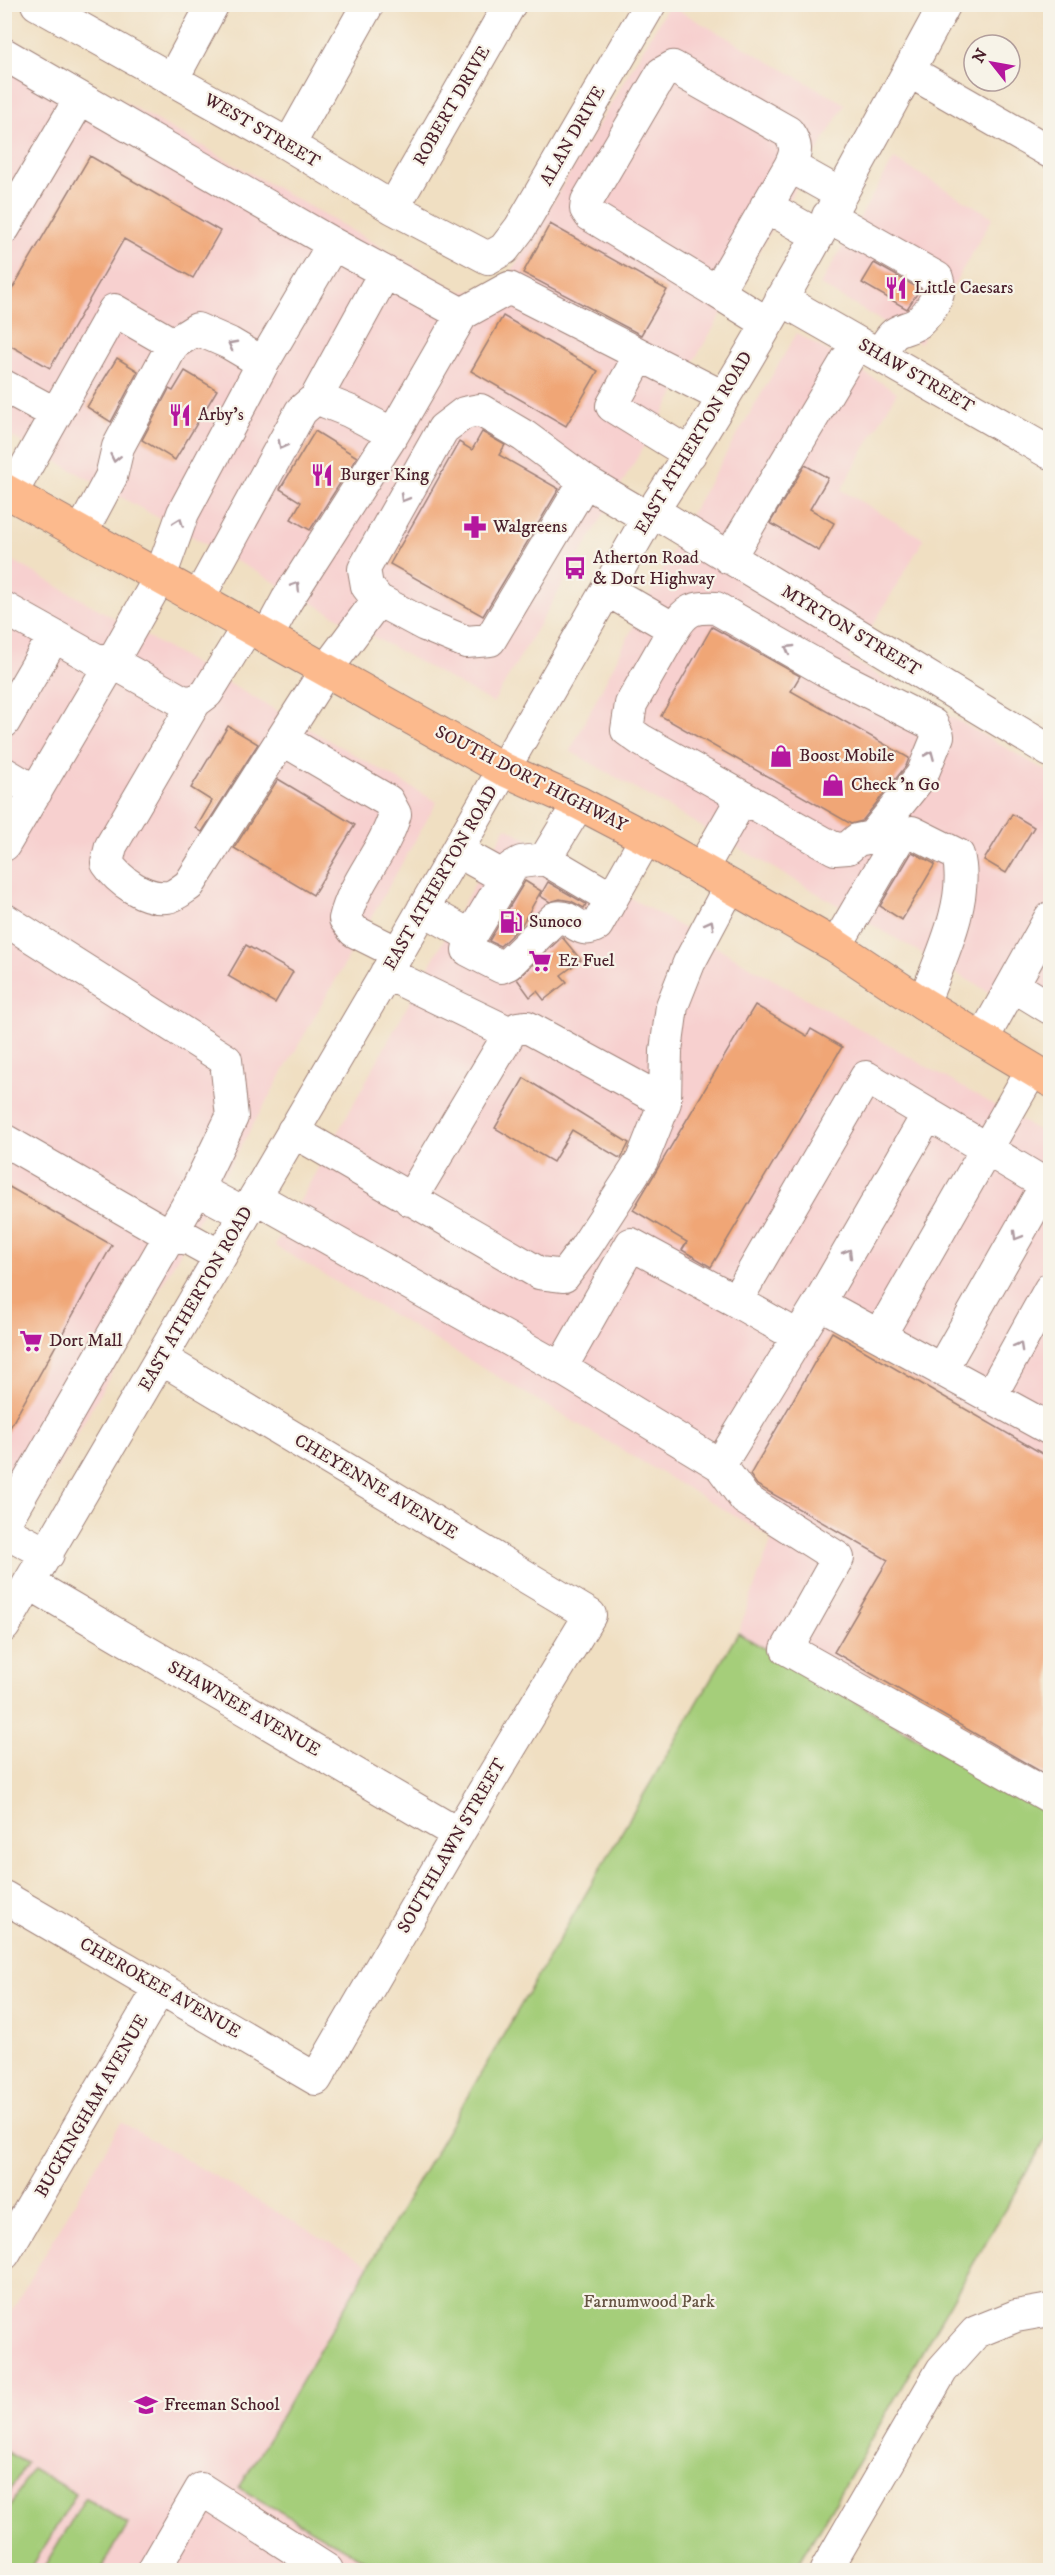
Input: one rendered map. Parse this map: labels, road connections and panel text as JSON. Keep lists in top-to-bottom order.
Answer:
{
  "streets": {
    "main road": ["SOUTH DORT HIGHWAY"],
    "street": [
      "ROBERT DRIVE",
      "WEST STREET",
      "ALAN DRIVE",
      "SHAW STREET",
      "EAST ATHERTON ROAD",
      "MYRTON STREET",
      "CHEYENNE AVENUE",
      "SHAWNEE AVENUE",
      "SOUTHLAWN STREET",
      "CHEROKEE AVENUE",
      "BUCKINGHAM AVENUE"
    ]
  },
  "crossings": [
    ["ROBERT DRIVE", "WEST STREET"],
    ["WEST STREET", "ALAN DRIVE"],
    ["SHAW STREET", "EAST ATHERTON ROAD"],
    ["EAST ATHERTON ROAD", "MYRTON STREET"],
    ["EAST ATHERTON ROAD", "SOUTH DORT HIGHWAY"],
    ["EAST ATHERTON ROAD", "CHEYENNE AVENUE"],
    ["EAST ATHERTON ROAD", "SHAWNEE AVENUE"],
    ["CHEYENNE AVENUE", "SOUTHLAWN STREET"],
    ["SHAWNEE AVENUE", "SOUTHLAWN STREET"],
    ["SOUTHLAWN STREET", "CHEROKEE AVENUE"],
    ["CHEROKEE AVENUE", "BUCKINGHAM AVENUE"]
  ],
  "parks": ["Farnumwood Park"],
  "places": {
    "restaurant": ["Little Caesars", "Arby's", "Burger King"],
    "pharmacy": ["Walgreens"],
    "bus stop": ["Atherton Road & Dort Highway"],
    "shop": ["Boost Mobile", "Check 'n Go"],
    "fuel station": ["Sunoco"],
    "supermarket": ["Ez Fuel", "Dort Mall"],
    "school or university": ["Freeman School"]
  },
  "north": "top left"
}
